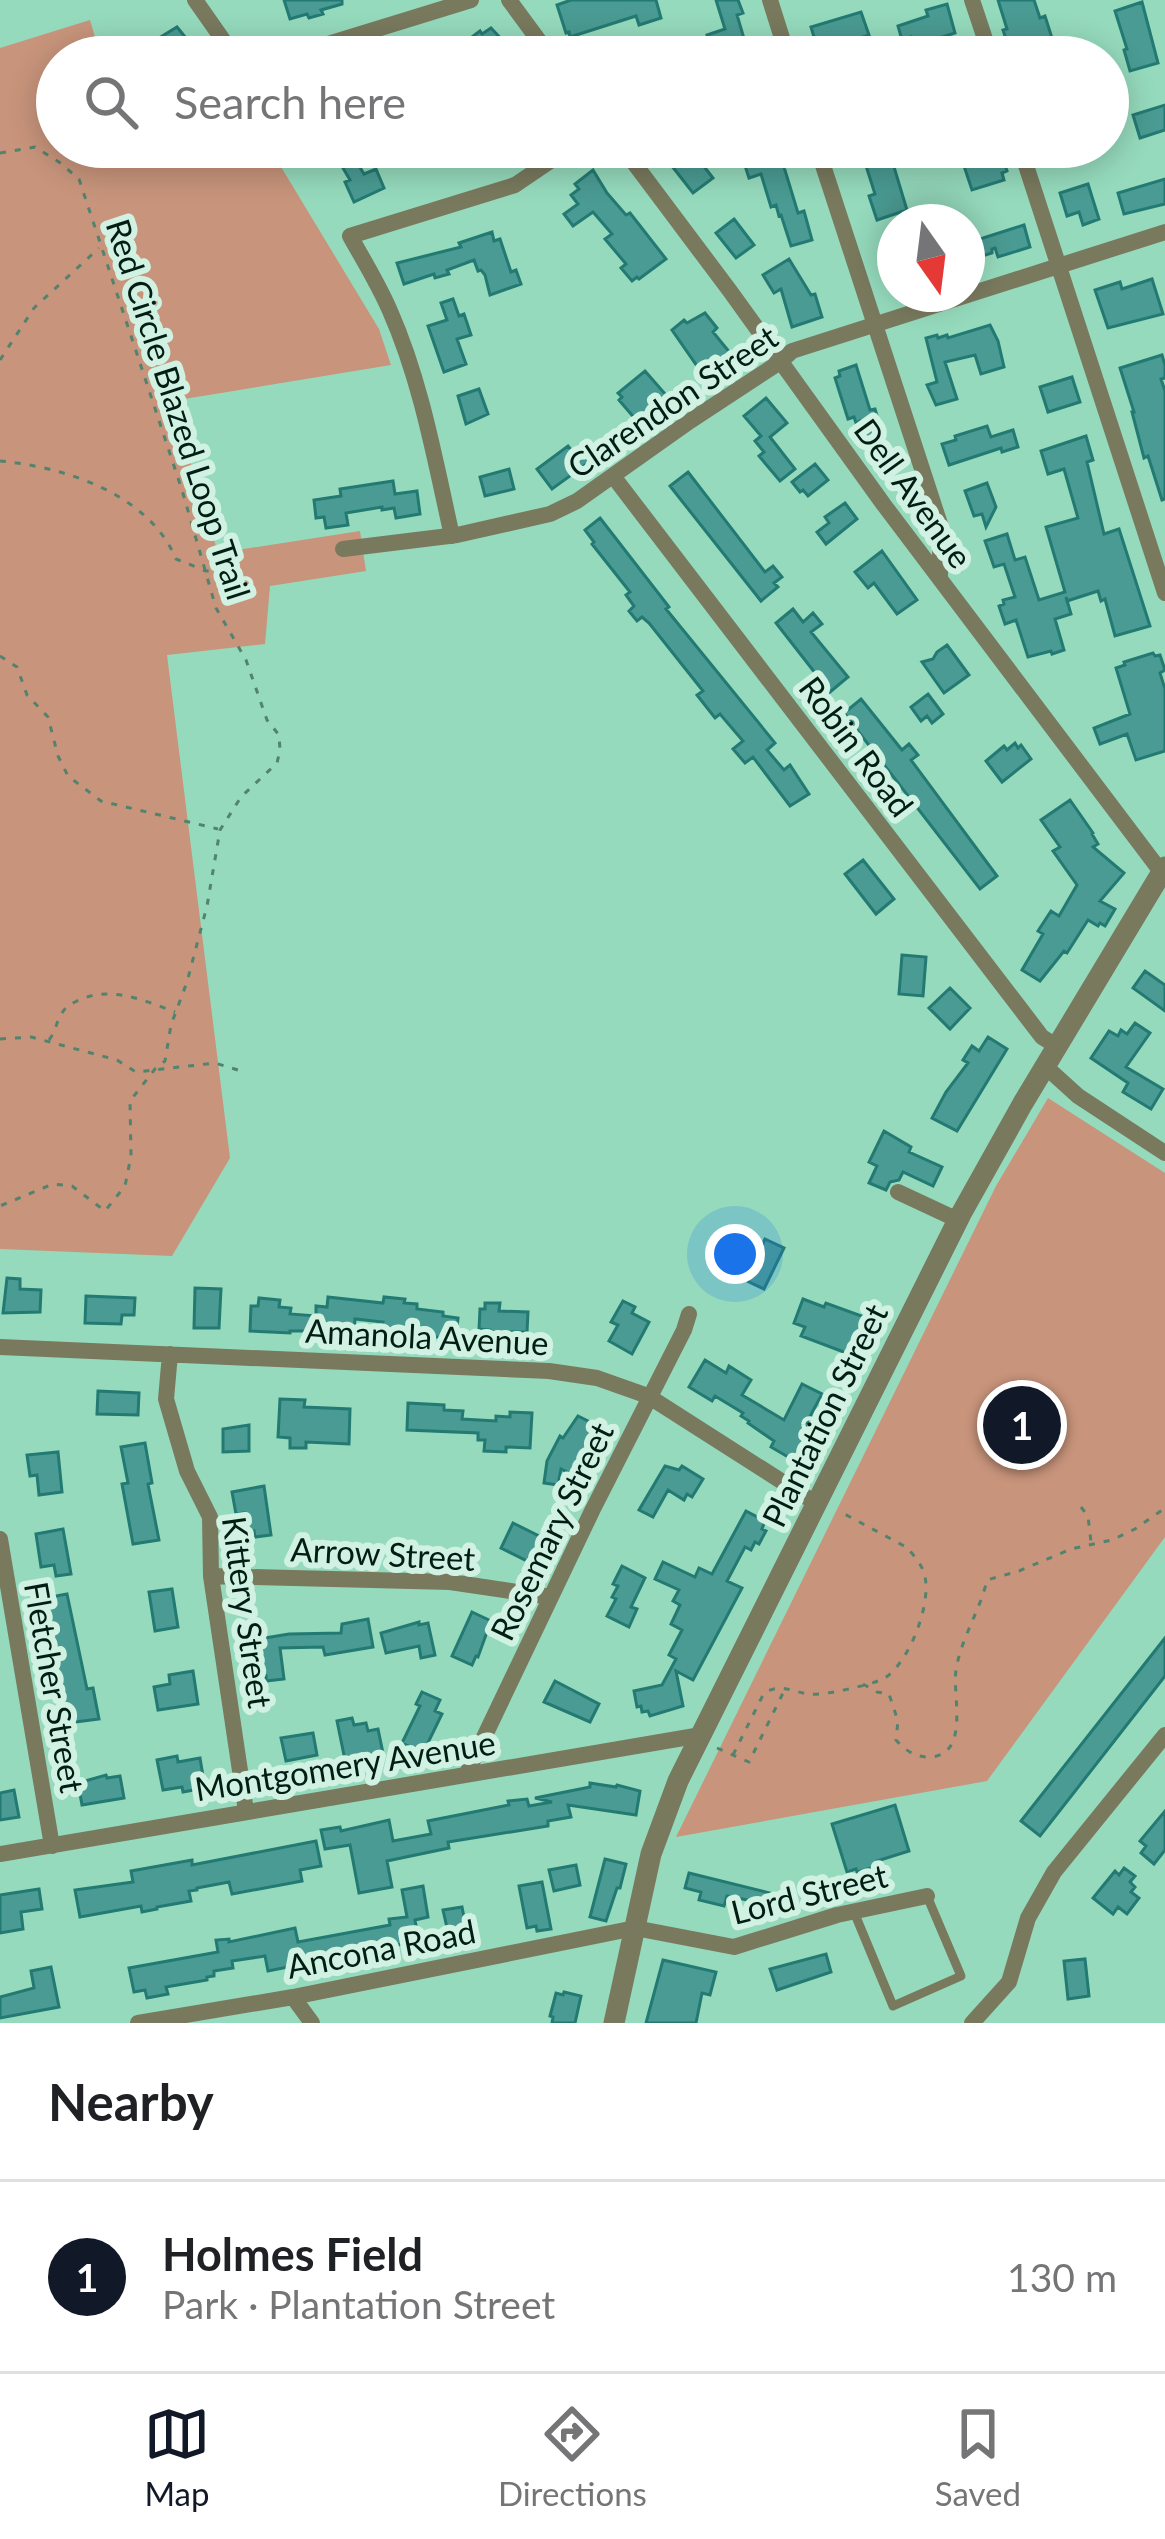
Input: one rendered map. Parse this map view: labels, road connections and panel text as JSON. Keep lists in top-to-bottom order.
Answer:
{
  "streets": {
    "street": [
      "Clarendon Street",
      "Dell Avenue",
      "Robin Road",
      "Amanola Avenue",
      "Plantation Street",
      "Rosemary Street",
      "Arrow Street",
      "Kittery Street",
      "Fletcher Street",
      "Montgomery Avenue",
      "Lord Street",
      "Ancona Road"
    ],
    "path": ["Red Circle Blazed Loop Trail"]
  },
  "crossings": [
    ["Clarendon Street", "Dell Avenue"],
    ["Clarendon Street", "Robin Road"],
    ["Dell Avenue", "Plantation Street"],
    ["Robin Road", "Plantation Street"],
    ["Amanola Avenue", "Plantation Street"],
    ["Amanola Avenue", "Rosemary Street"],
    ["Amanola Avenue", "Kittery Street"],
    ["Plantation Street", "Montgomery Avenue"],
    ["Plantation Street", "Lord Street"],
    ["Plantation Street", "Ancona Road"],
    ["Rosemary Street", "Arrow Street"],
    ["Rosemary Street", "Montgomery Avenue"],
    ["Arrow Street", "Kittery Street"],
    ["Kittery Street", "Montgomery Avenue"],
    ["Fletcher Street", "Montgomery Avenue"],
    ["Lord Street", "Ancona Road"]
  ],
  "north": "bottom",
  "page": {
    "search": "Search here",
    "pins": "1",
    "heading": "Nearby",
    "list": [
      {
        "mark": "1",
        "name": "Holmes Field",
        "note": "Park · Plantation Street",
        "value": "130 m"
      }
    ],
    "nav": ["Map", "Directions", "Saved"]
  }
}
